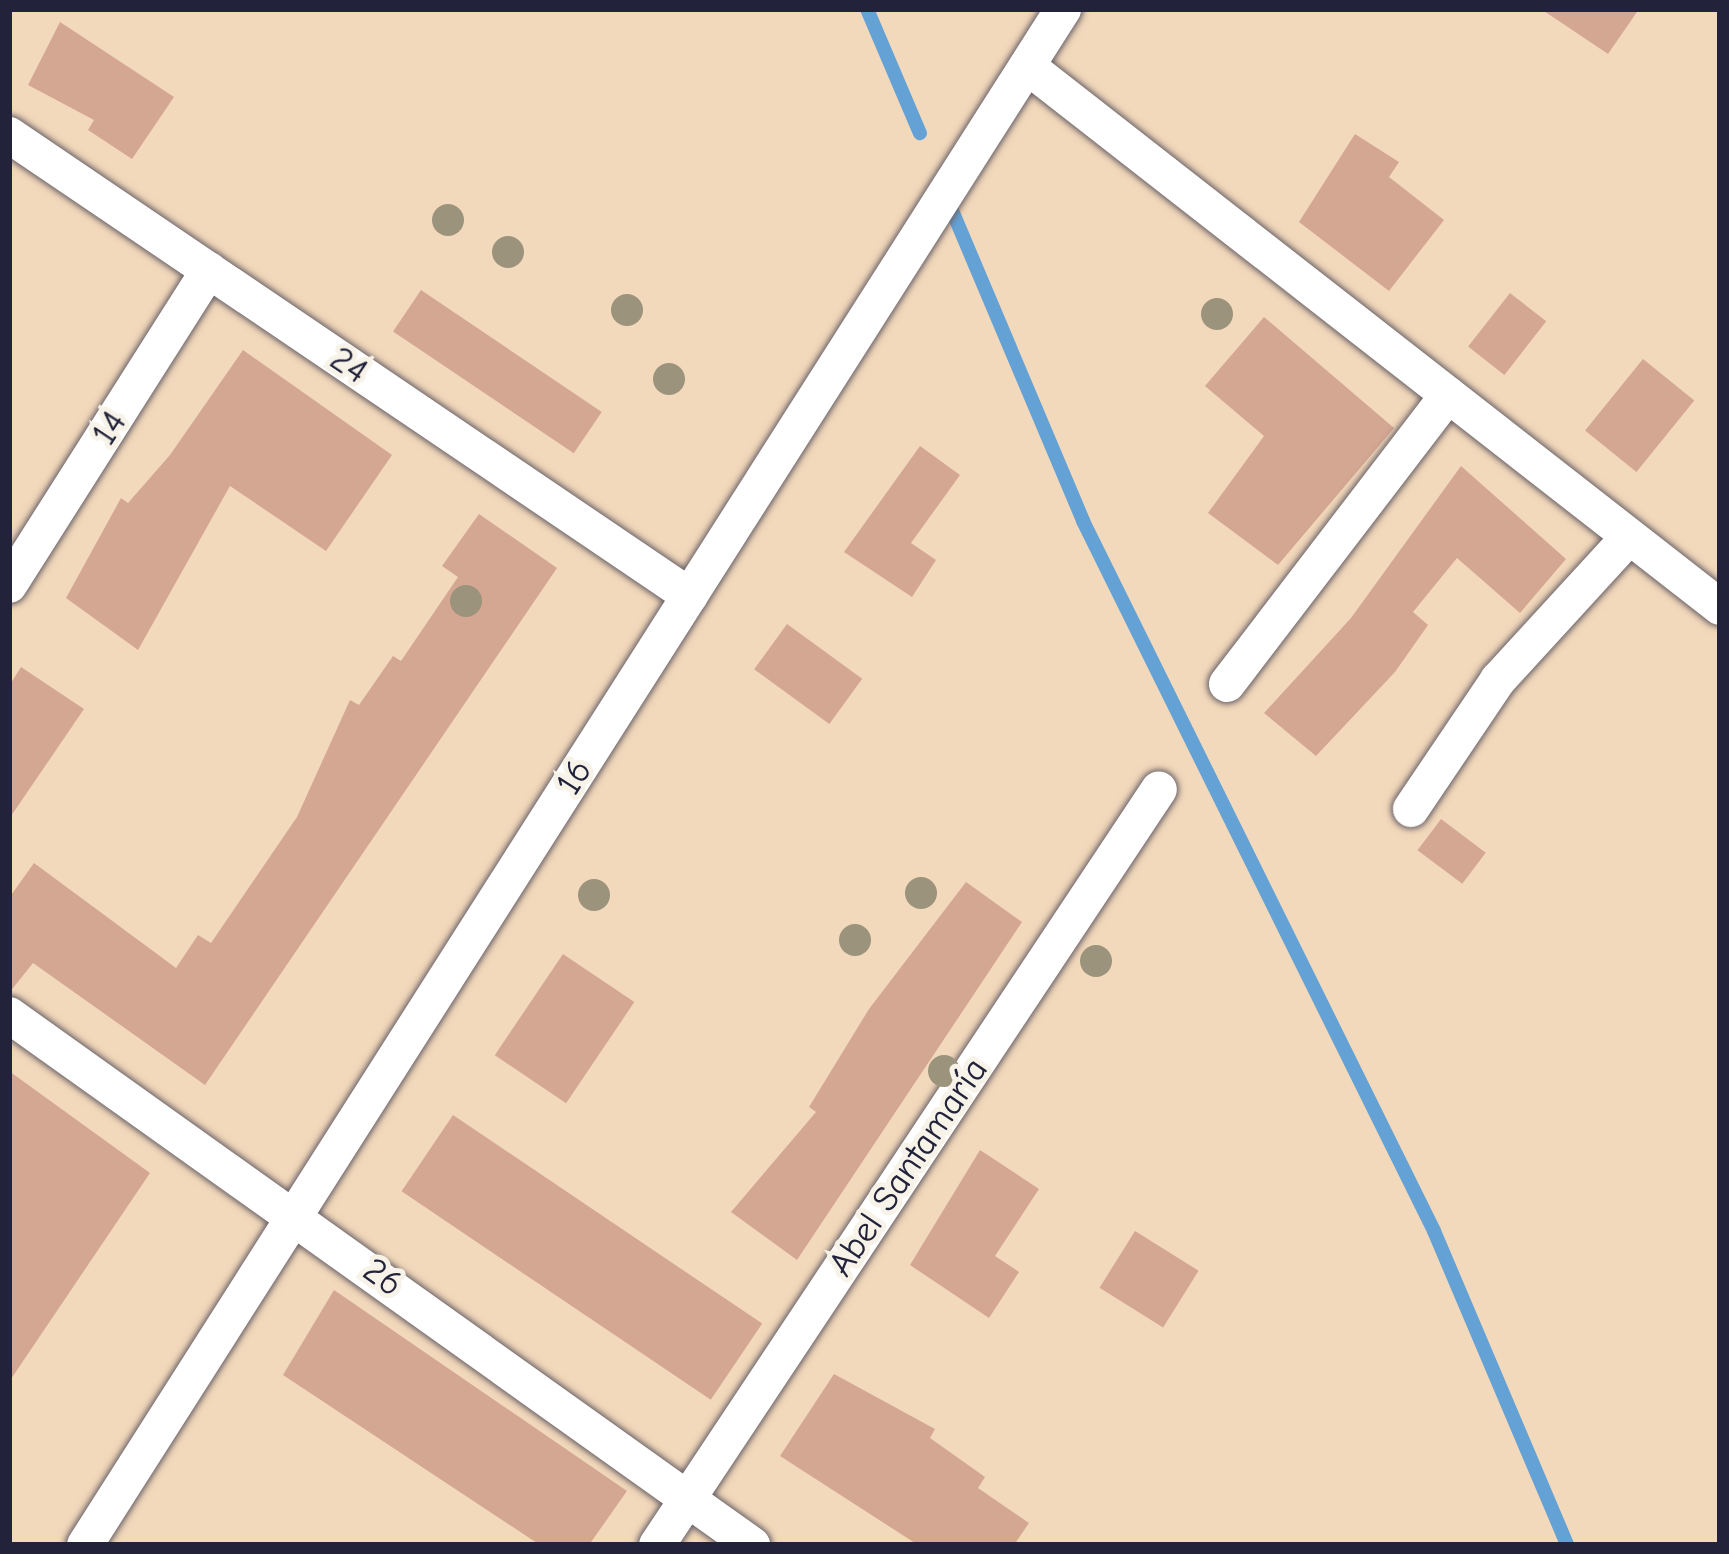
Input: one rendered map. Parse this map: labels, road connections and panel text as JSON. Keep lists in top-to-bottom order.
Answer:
{
  "streets": {
    "street": [
      "24",
      "14",
      "16",
      "Abel Santamaría",
      "26"
    ]
  },
  "crossings": [
    ["24", "14"],
    ["24", "16"],
    ["16", "26"],
    ["Abel Santamaría", "26"]
  ]
}
